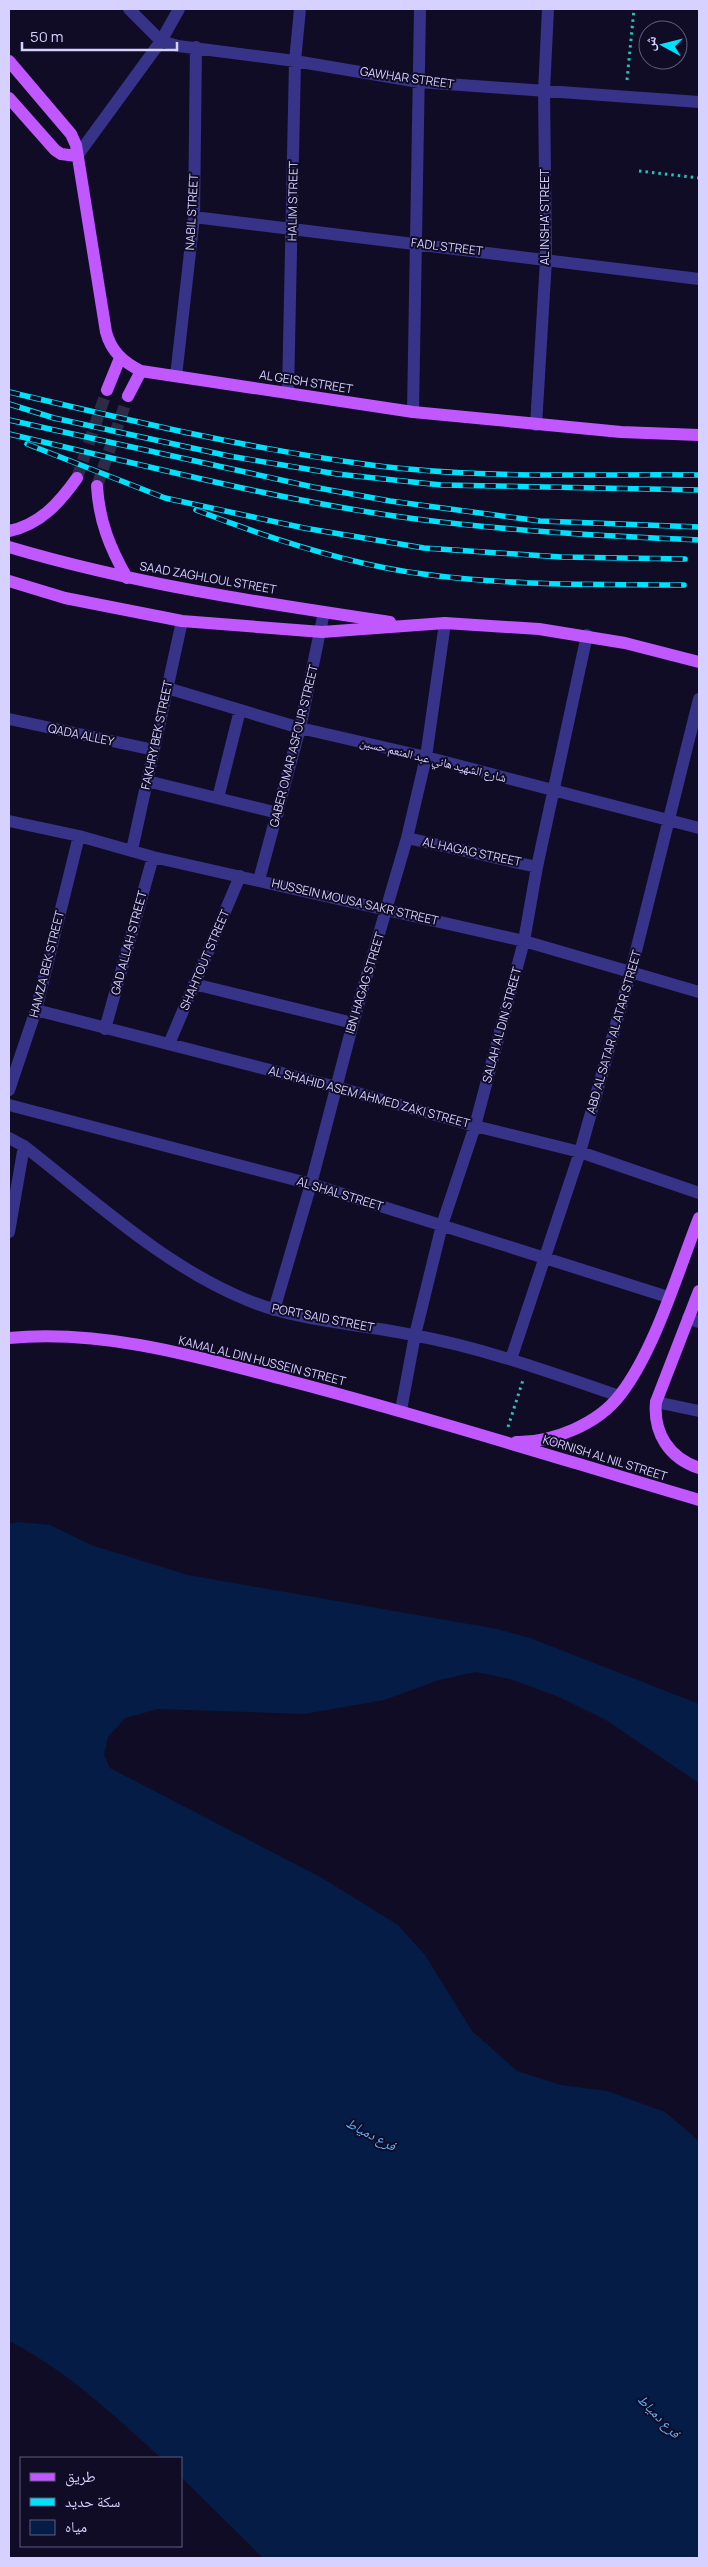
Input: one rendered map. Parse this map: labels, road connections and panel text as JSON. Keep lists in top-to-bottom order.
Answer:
{
  "streets": {
    "main road": [
      "AL GEISH STREET",
      "SAAD ZAGHLOUL STREET",
      "KAMAL AL DIN HUSSEIN STREET",
      "KORNISH AL NIL STREET"
    ],
    "street": [
      "GAWHAR STREET",
      "HALIM STREET",
      "NABIL STREET",
      "AL INSHA' STREET",
      "FADL STREET",
      "QADA ALLEY",
      "FAKHRY BEK STREET",
      "GABER OMAR ASFOUR STREET",
      "شارع الشهيد هاني عبد المنعم حسين",
      "AL HAGAG STREET",
      "HUSSEIN MOUSA SAKR STREET",
      "GAD ALLAH STREET",
      "SHAHTOUT STREET",
      "HAMZA BEK STREET",
      "IBN HAGAG STREET",
      "SALAH AL DIN STREET",
      "ABD AL SATAR AL ATAR STREET",
      "AL SHAHID ASEM AHMED ZAKI STREET",
      "AL SHAL STREET",
      "PORT SAID STREET"
    ]
  },
  "crossings": [
    ["GAWHAR STREET", "HALIM STREET"],
    ["GAWHAR STREET", "NABIL STREET"],
    ["GAWHAR STREET", "AL INSHA' STREET"],
    ["HALIM STREET", "FADL STREET"],
    ["HALIM STREET", "AL GEISH STREET"],
    ["NABIL STREET", "FADL STREET"],
    ["NABIL STREET", "AL GEISH STREET"],
    ["AL INSHA' STREET", "FADL STREET"],
    ["AL INSHA' STREET", "AL GEISH STREET"],
    ["SAAD ZAGHLOUL STREET", "FAKHRY BEK STREET"],
    ["SAAD ZAGHLOUL STREET", "GABER OMAR ASFOUR STREET"],
    ["SAAD ZAGHLOUL STREET", "IBN HAGAG STREET"],
    ["SAAD ZAGHLOUL STREET", "SALAH AL DIN STREET"],
    ["QADA ALLEY", "FAKHRY BEK STREET"],
    ["FAKHRY BEK STREET", "شارع الشهيد هاني عبد المنعم حسين"],
    ["FAKHRY BEK STREET", "HUSSEIN MOUSA SAKR STREET"],
    ["GABER OMAR ASFOUR STREET", "شارع الشهيد هاني عبد المنعم حسين"],
    ["GABER OMAR ASFOUR STREET", "HUSSEIN MOUSA SAKR STREET"],
    ["شارع الشهيد هاني عبد المنعم حسين", "IBN HAGAG STREET"],
    ["شارع الشهيد هاني عبد المنعم حسين", "SALAH AL DIN STREET"],
    ["شارع الشهيد هاني عبد المنعم حسين", "ABD AL SATAR AL ATAR STREET"],
    ["AL HAGAG STREET", "IBN HAGAG STREET"],
    ["AL HAGAG STREET", "SALAH AL DIN STREET"],
    ["HUSSEIN MOUSA SAKR STREET", "GAD ALLAH STREET"],
    ["HUSSEIN MOUSA SAKR STREET", "SHAHTOUT STREET"],
    ["HUSSEIN MOUSA SAKR STREET", "HAMZA BEK STREET"],
    ["HUSSEIN MOUSA SAKR STREET", "IBN HAGAG STREET"],
    ["HUSSEIN MOUSA SAKR STREET", "SALAH AL DIN STREET"],
    ["HUSSEIN MOUSA SAKR STREET", "ABD AL SATAR AL ATAR STREET"],
    ["GAD ALLAH STREET", "AL SHAHID ASEM AHMED ZAKI STREET"],
    ["SHAHTOUT STREET", "AL SHAHID ASEM AHMED ZAKI STREET"],
    ["HAMZA BEK STREET", "AL SHAHID ASEM AHMED ZAKI STREET"],
    ["IBN HAGAG STREET", "AL SHAHID ASEM AHMED ZAKI STREET"],
    ["IBN HAGAG STREET", "AL SHAL STREET"],
    ["IBN HAGAG STREET", "PORT SAID STREET"],
    ["SALAH AL DIN STREET", "AL SHAHID ASEM AHMED ZAKI STREET"],
    ["SALAH AL DIN STREET", "AL SHAL STREET"],
    ["SALAH AL DIN STREET", "PORT SAID STREET"],
    ["SALAH AL DIN STREET", "KAMAL AL DIN HUSSEIN STREET"],
    ["ABD AL SATAR AL ATAR STREET", "AL SHAHID ASEM AHMED ZAKI STREET"],
    ["ABD AL SATAR AL ATAR STREET", "AL SHAL STREET"],
    ["ABD AL SATAR AL ATAR STREET", "PORT SAID STREET"],
    ["KAMAL AL DIN HUSSEIN STREET", "KORNISH AL NIL STREET"]
  ],
  "water": ["فرع دمياط"],
  "legend": ["طريق", "سكة حديد", "مياه"],
  "scale_bar": "50 m",
  "north": "left"
}
